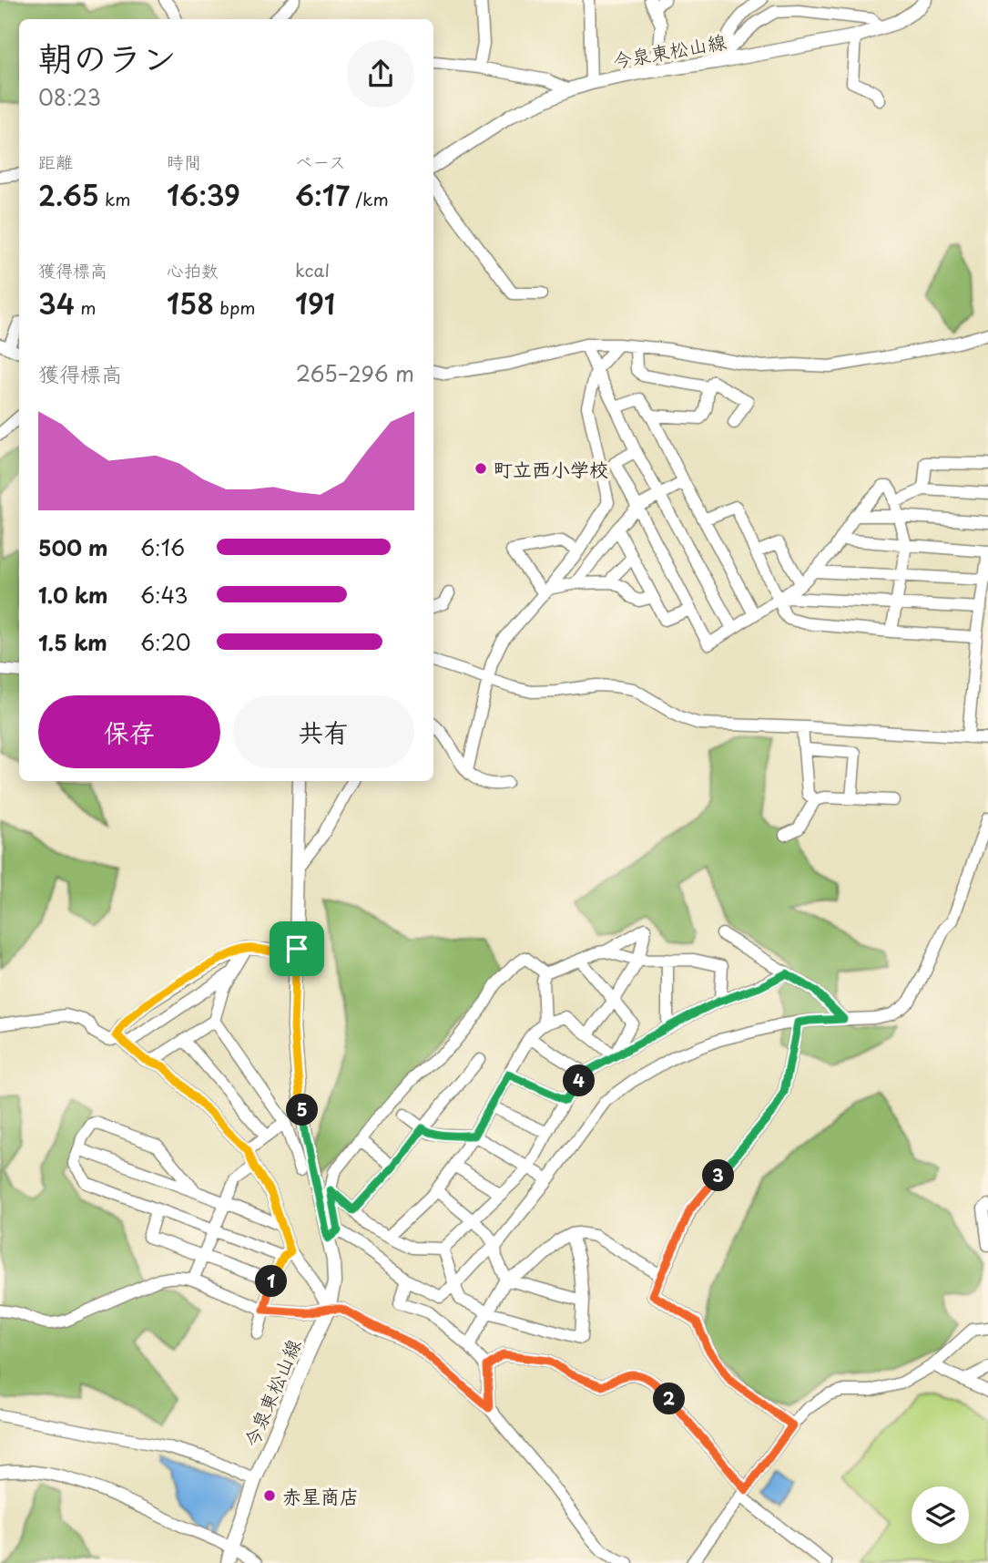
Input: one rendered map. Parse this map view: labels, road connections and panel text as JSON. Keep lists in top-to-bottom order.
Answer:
{
  "streets": {
    "main road": ["今泉東松山線"]
  },
  "places": ["町立西小学校", "赤星商店"],
  "page": {
    "heading": ["朝のラン", "08:23"],
    "stats": [
      ["距離", "2.65 km"],
      ["時間", "16:39"],
      ["ペース", "6:17 /km"],
      ["獲得標高", "34 m"],
      ["心拍数", "158 bpm"],
      ["kcal", "191"]
    ],
    "chart": ["獲得標高", "265–296 m"],
    "list": [
      {
        "name": "500 m",
        "note": "6:16"
      },
      {
        "name": "1.0 km",
        "note": "6:43"
      },
      {
        "name": "1.5 km",
        "note": "6:20"
      }
    ],
    "buttons": ["保存", "共有"],
    "pins": [
      "4",
      "5",
      "3",
      "1",
      "2"
    ]
  }
}
